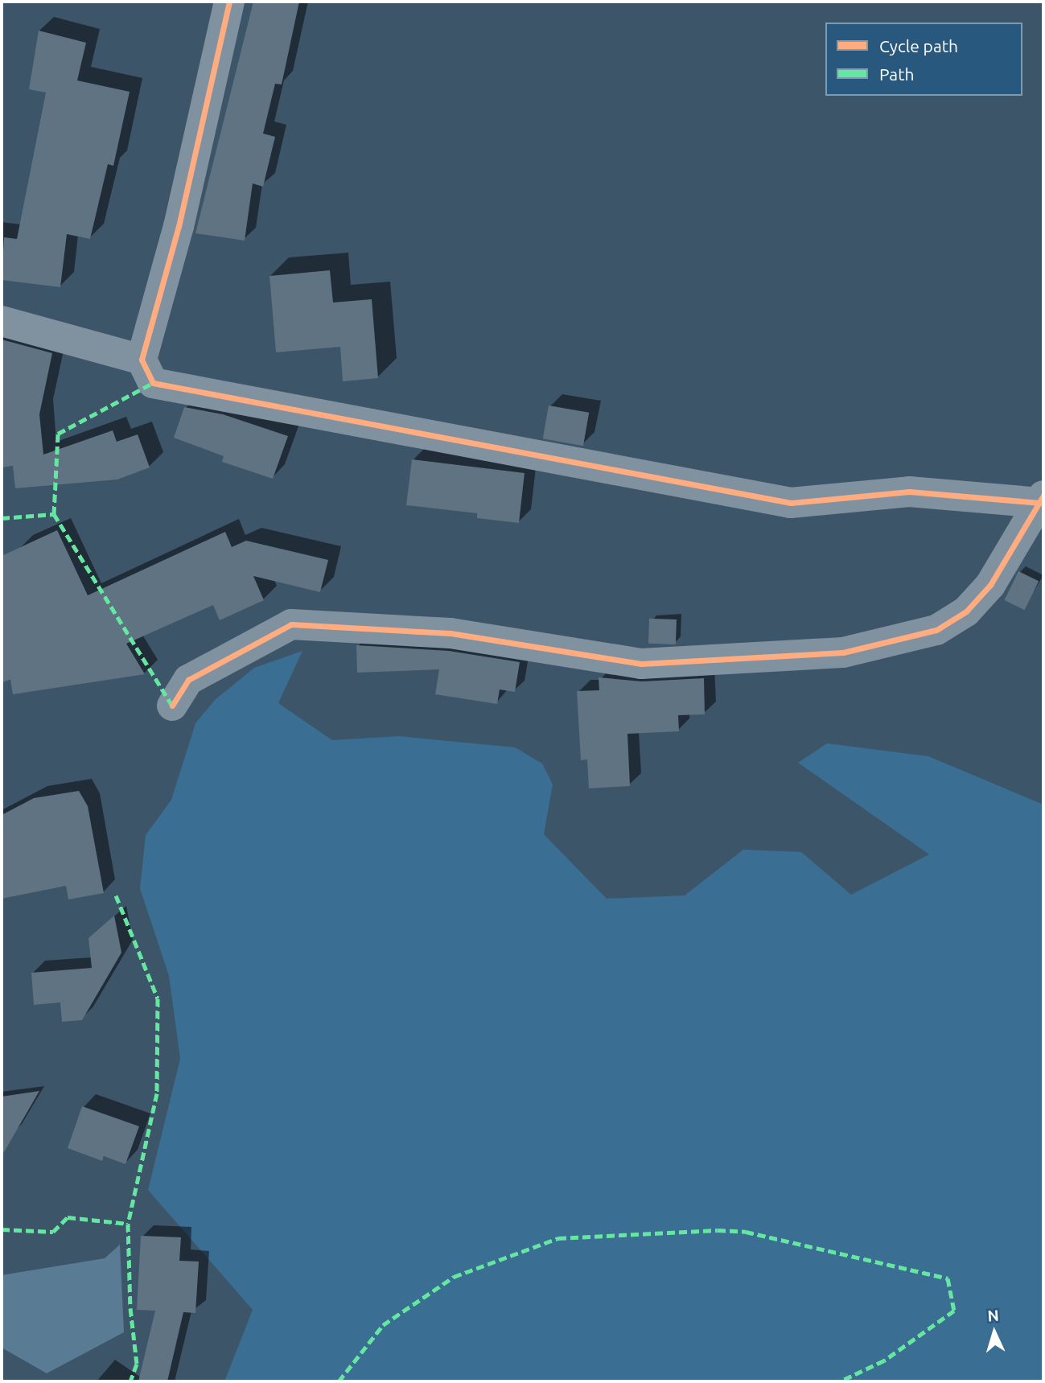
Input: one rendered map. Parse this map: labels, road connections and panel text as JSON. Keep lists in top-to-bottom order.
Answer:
{
  "legend": ["Cycle path", "Path"],
  "north": "top"
}
